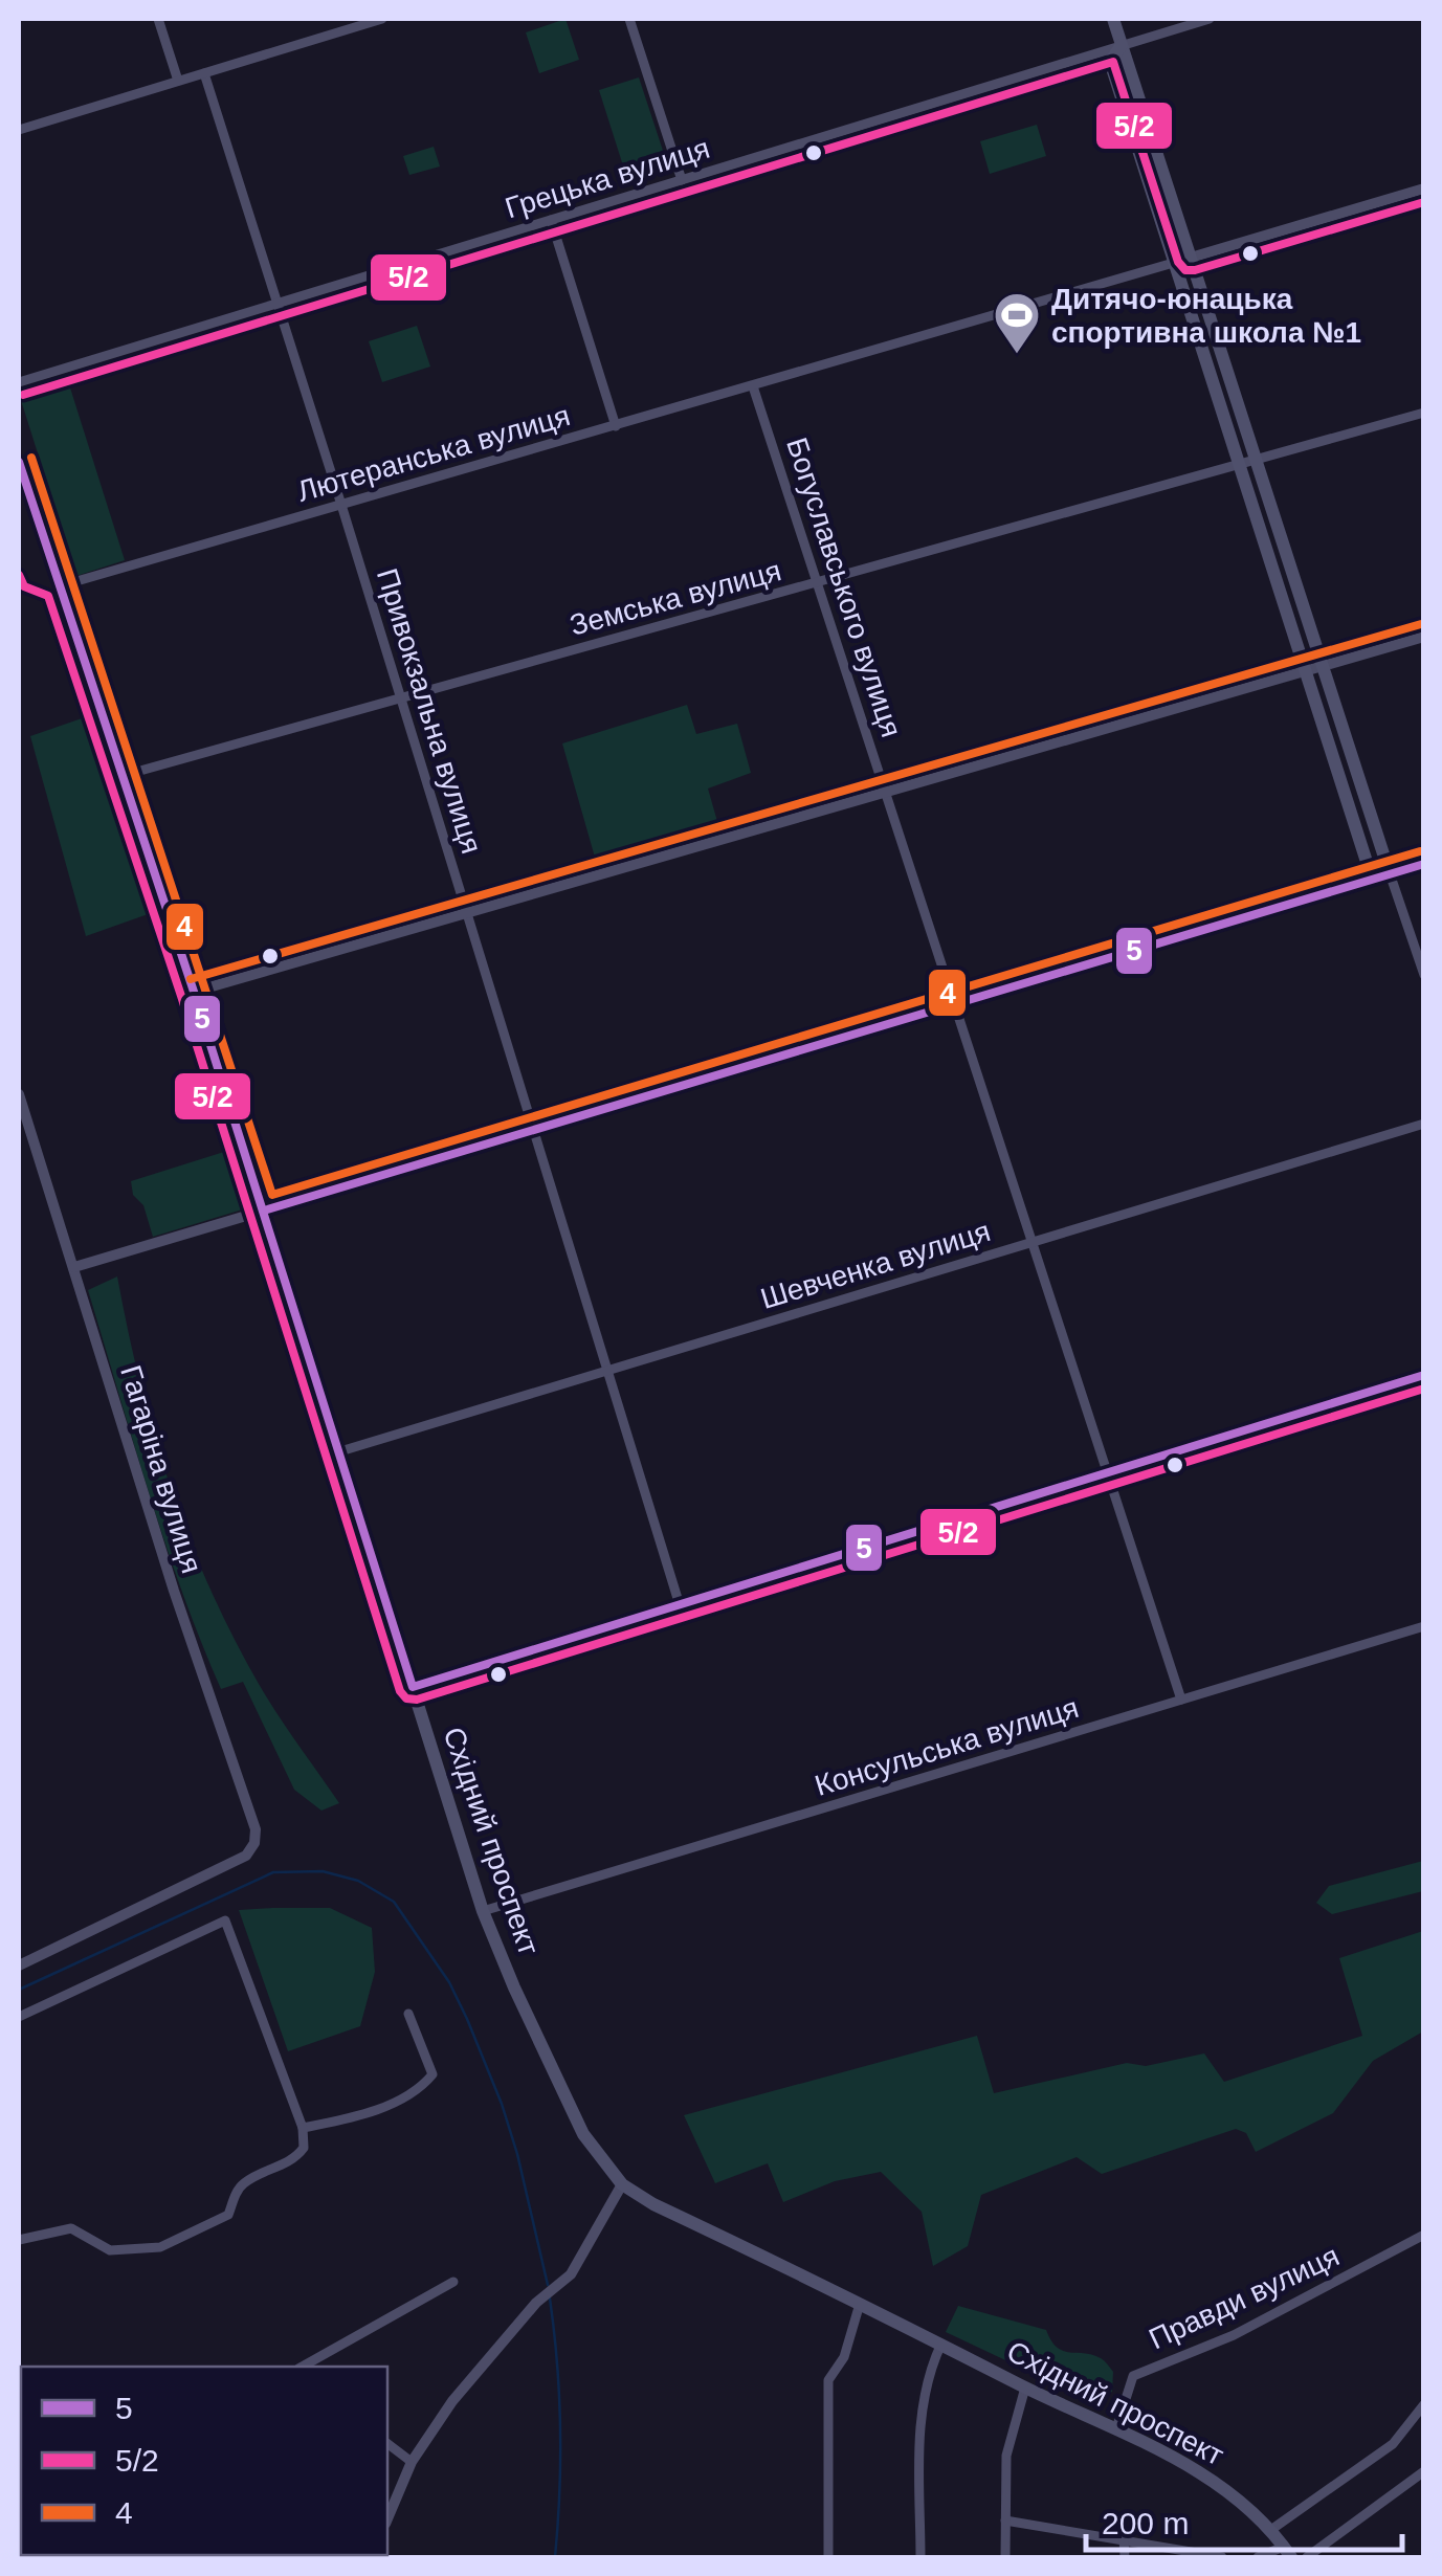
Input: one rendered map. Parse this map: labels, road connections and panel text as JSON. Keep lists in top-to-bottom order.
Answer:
{
  "streets": {
    "main road": ["Східний проспект"],
    "street": [
      "Грецька вулиця",
      "Лютеранська вулиця",
      "Богуславського вулиця",
      "Земська вулиця",
      "Привокзальна вулиця",
      "Шевченка вулиця",
      "Гагаріна вулиця",
      "Консульська вулиця",
      "Правди вулиця"
    ]
  },
  "crossings": [
    ["Грецька вулиця", "Привокзальна вулиця"],
    ["Лютеранська вулиця", "Богуславського вулиця"],
    ["Лютеранська вулиця", "Привокзальна вулиця"],
    ["Лютеранська вулиця", "Східний проспект"],
    ["Богуславського вулиця", "Земська вулиця"],
    ["Богуславського вулиця", "Шевченка вулиця"],
    ["Богуславського вулиця", "Консульська вулиця"],
    ["Земська вулиця", "Привокзальна вулиця"],
    ["Земська вулиця", "Східний проспект"],
    ["Привокзальна вулиця", "Шевченка вулиця"],
    ["Шевченка вулиця", "Східний проспект"],
    ["Консульська вулиця", "Східний проспект"],
    ["Східний проспект", "Правди вулиця"]
  ],
  "places": {
    "sports": ["Дитячо-юнацька спортивна школа №1"]
  },
  "lines": ["transit line 5/2", "transit line 4", "transit line 5"],
  "legend": ["5", "5/2", "4"],
  "scale_bar": "200 m"
}
